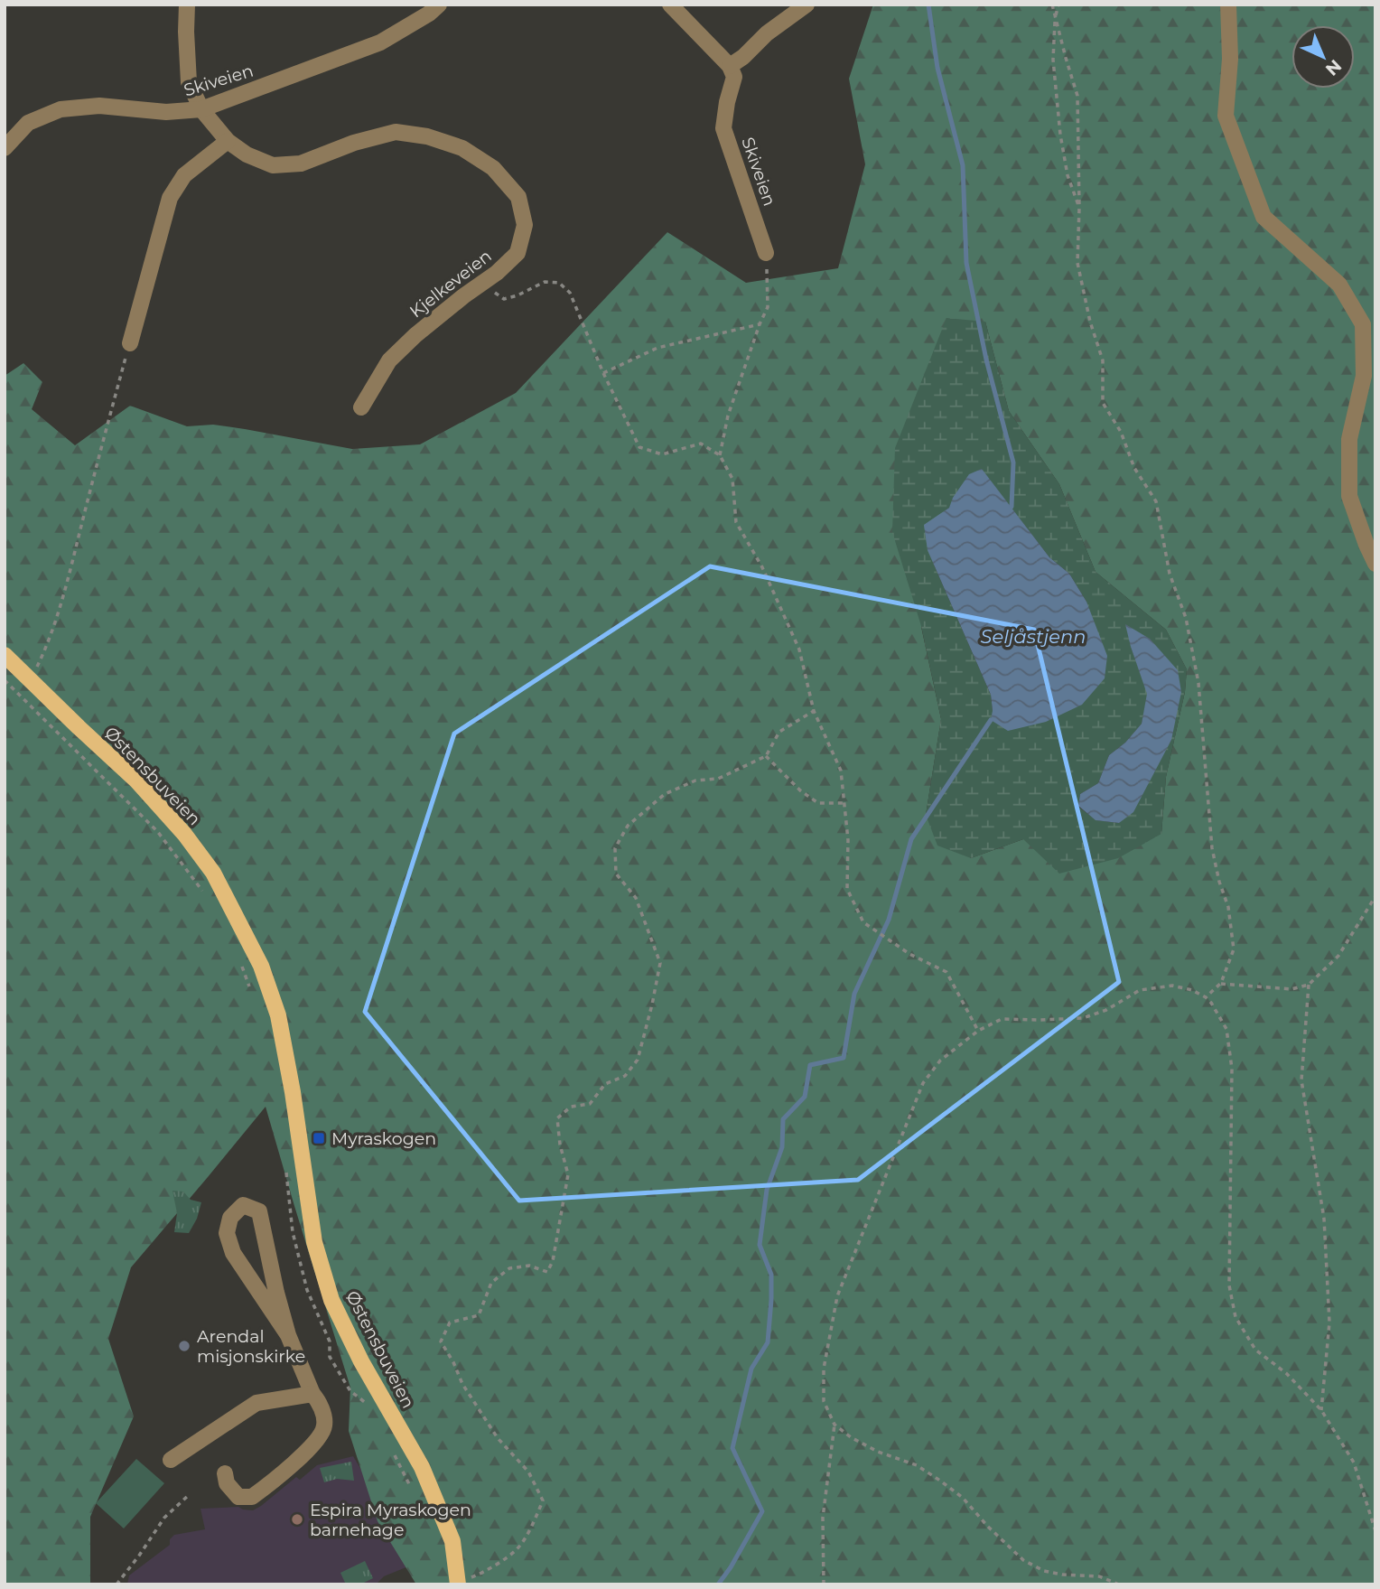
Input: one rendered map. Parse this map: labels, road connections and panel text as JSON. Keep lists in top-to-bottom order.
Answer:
{
  "streets": {
    "main road": ["Østensbuveien"],
    "street": ["Skiveien", "Kjelkeveien"]
  },
  "crossings": [
    ["Skiveien", "Kjelkeveien"]
  ],
  "water": ["Seljåstjenn"],
  "places": {
    "transit": ["Myraskogen"],
    "other": ["Arendal misjonskirke", "Espira Myraskogen barnehage"]
  },
  "north": "bottom right"
}
